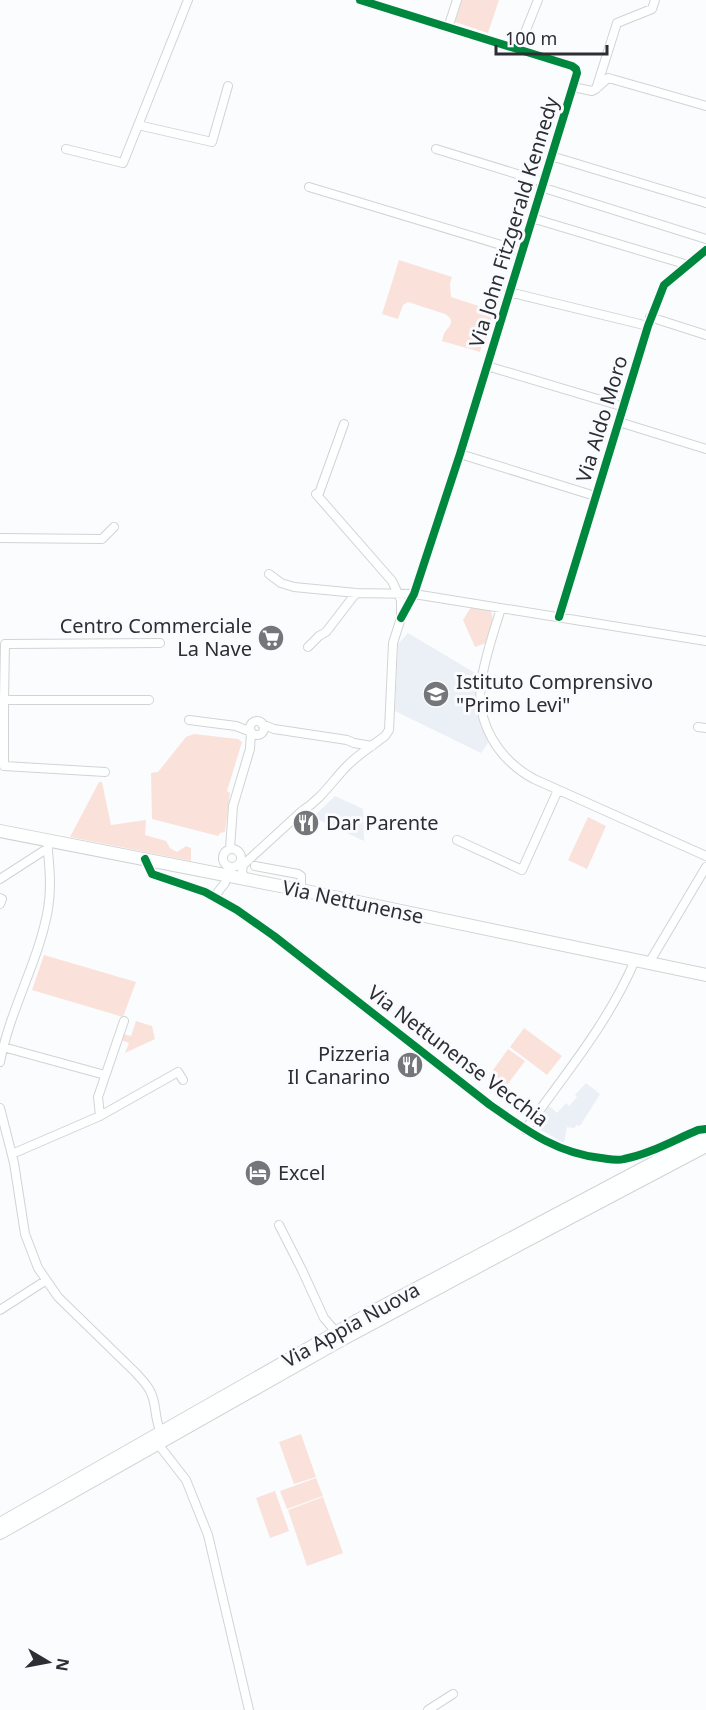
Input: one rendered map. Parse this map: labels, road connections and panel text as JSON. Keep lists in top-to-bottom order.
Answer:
{
  "streets": {
    "main road": ["Via Nettunense", "Via Appia Nuova"],
    "street": ["Via John Fitzgerald Kennedy", "Via Aldo Moro", "Via Nettunense Vecchia"]
  },
  "crossings": [
    ["Via Nettunense", "Via Nettunense Vecchia"]
  ],
  "places": {
    "supermarket": ["Centro Commerciale La Nave"],
    "school or university": ["Istituto Comprensivo \"Primo Levi\""],
    "restaurant": ["Dar Parente", "Pizzeria Il Canarino"],
    "hotel": ["Excel"]
  },
  "scale_bar": "100 m",
  "north": "right"
}
